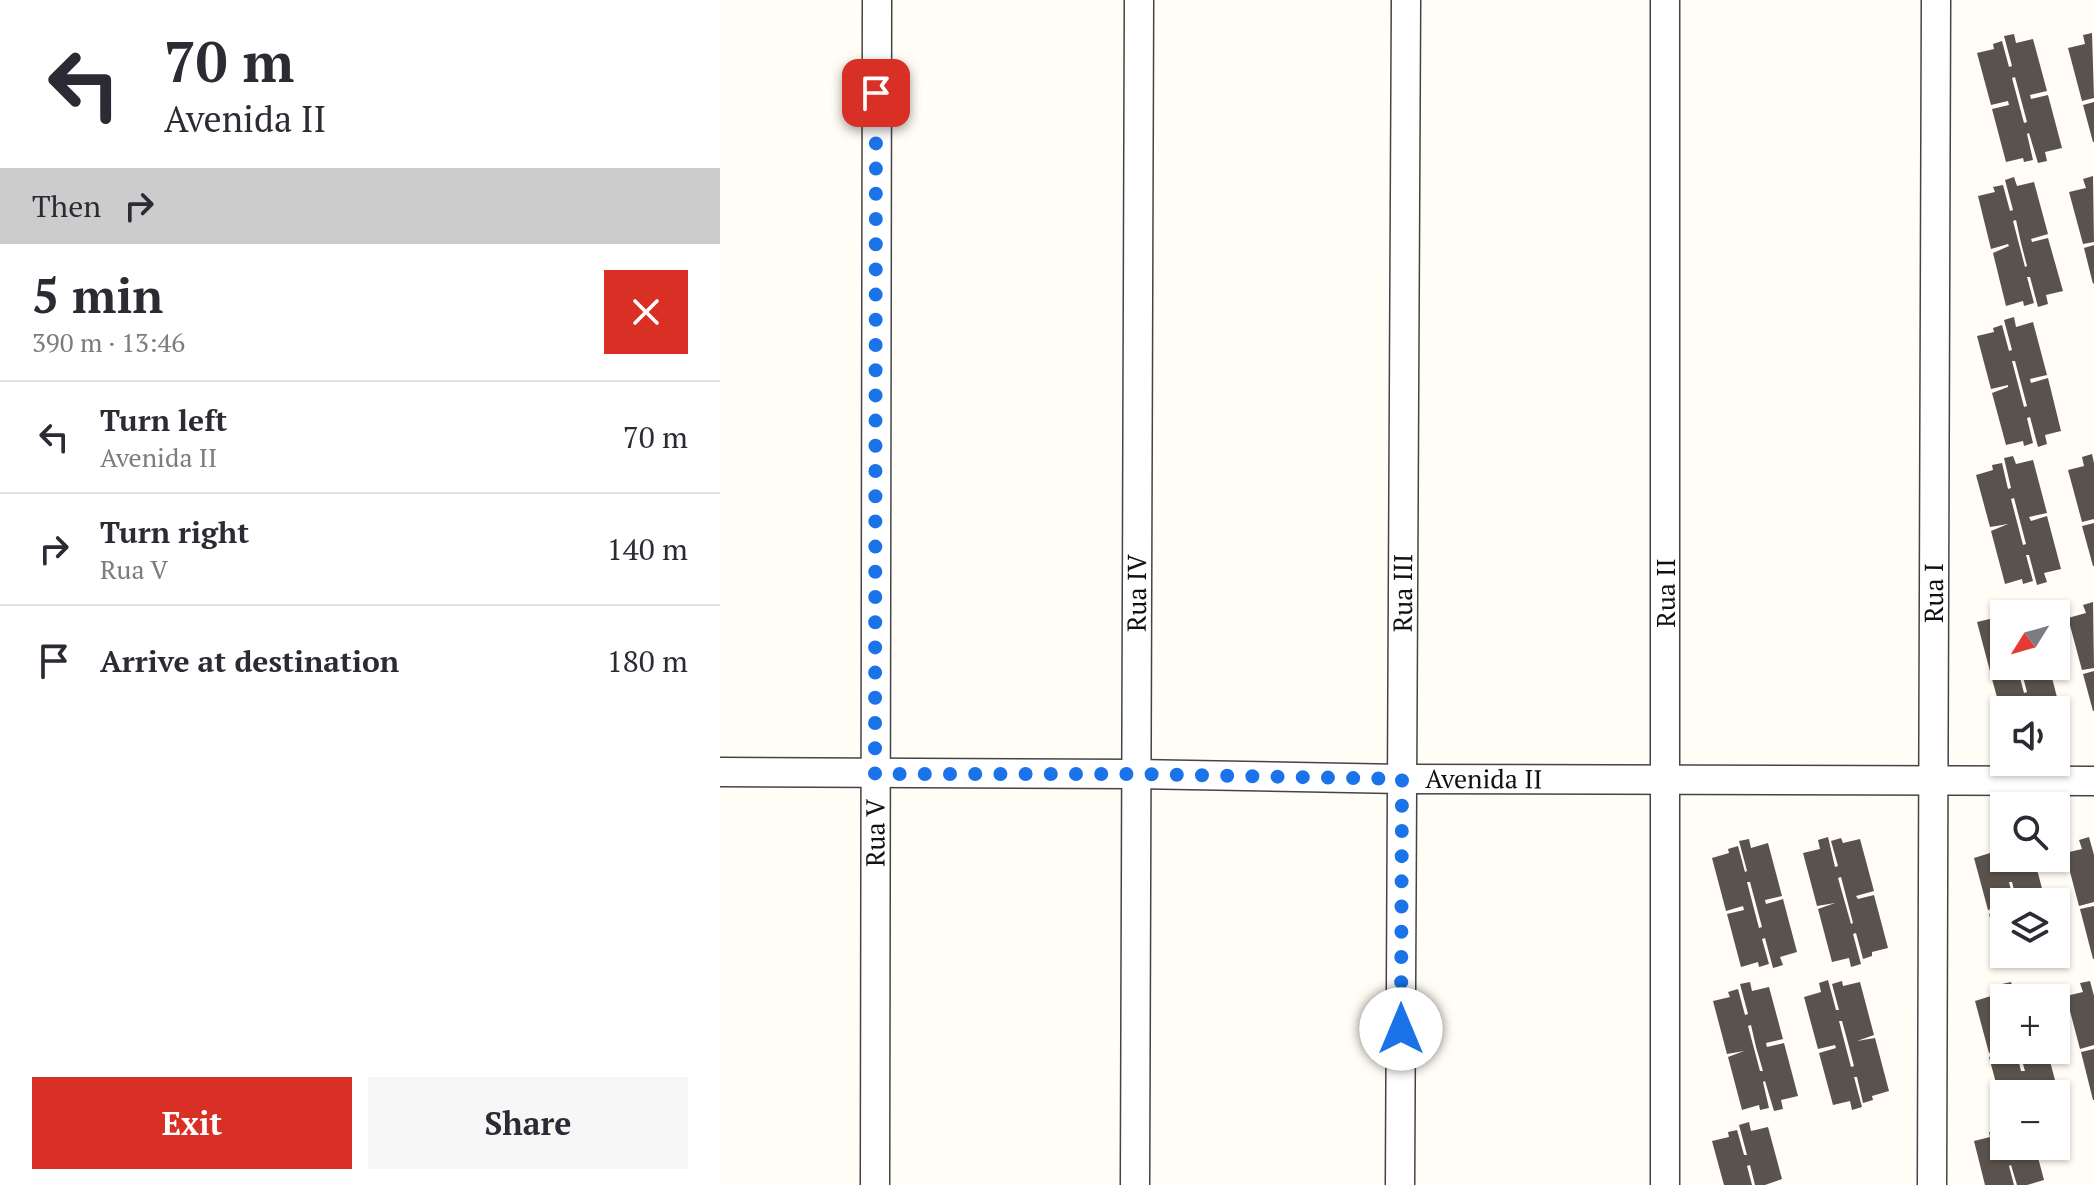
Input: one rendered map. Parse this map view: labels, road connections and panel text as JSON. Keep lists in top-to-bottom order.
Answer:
{
  "streets": {
    "street": [
      "Rua IV",
      "Rua III",
      "Rua II",
      "Rua I",
      "Avenida II",
      "Rua V"
    ]
  },
  "crossings": [
    ["Rua IV", "Avenida II"],
    ["Rua III", "Avenida II"],
    ["Rua II", "Avenida II"],
    ["Rua I", "Avenida II"],
    ["Avenida II", "Rua V"]
  ],
  "north": "bottom left",
  "page": {
    "turn": ["70 m", "Avenida II"],
    "then": "Then",
    "heading": ["5 min", "390 m · 13:46"],
    "list": [
      {
        "name": "Turn left",
        "note": "Avenida II",
        "value": "70 m"
      },
      {
        "name": "Turn right",
        "note": "Rua V",
        "value": "140 m"
      },
      {
        "name": "Arrive at destination",
        "value": "180 m"
      }
    ],
    "map_buttons": ["+", "−"],
    "buttons": ["Exit", "Share"]
  }
}
